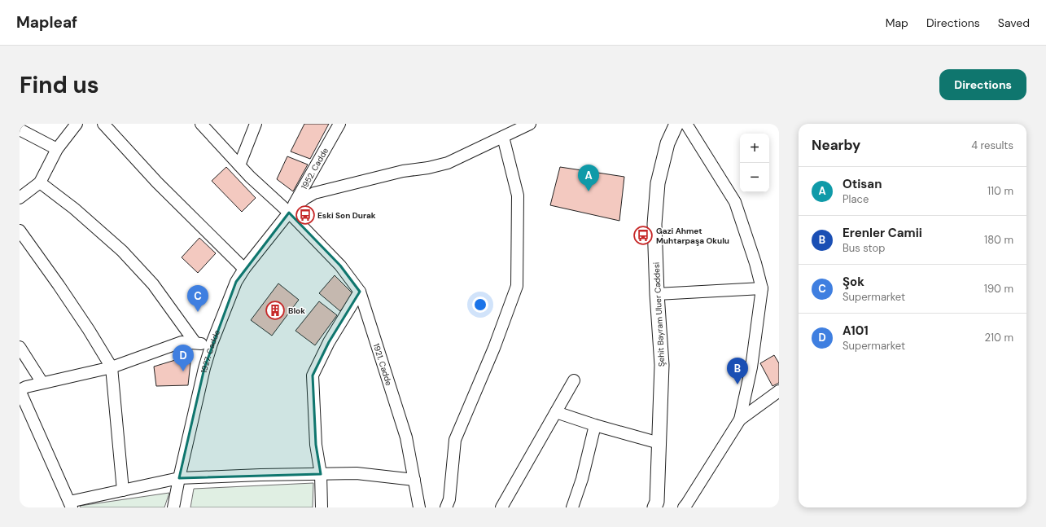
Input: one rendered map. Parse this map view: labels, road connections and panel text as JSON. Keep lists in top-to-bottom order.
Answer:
{
  "streets": {
    "main road": ["Şehit Bayram Uluer Caddesi"],
    "street": ["1952. Cadde", "1927. Cadde", "1921. Cadde"]
  },
  "crossings": [
    ["1952. Cadde", "1927. Cadde"],
    ["1952. Cadde", "1921. Cadde"],
    ["1927. Cadde", "1921. Cadde"]
  ],
  "places": {
    "bus stop": ["Eski Son Durak", "Gazi Ahmet Muhtarpaşa Okulu"],
    "building": ["Blok"]
  },
  "page": {
    "header": "Mapleaf",
    "nav": ["Map", "Directions", "Saved"],
    "buttons": "Directions",
    "title": "Find us",
    "heading": ["Nearby", "4 results"],
    "map_buttons": ["+", "−"],
    "pins": [
      "A",
      "C",
      "D",
      "B"
    ],
    "list": [
      {
        "mark": "A",
        "name": "Otisan",
        "note": "Place",
        "value": "110 m"
      },
      {
        "mark": "B",
        "name": "Erenler Camii",
        "note": "Bus stop",
        "value": "180 m"
      },
      {
        "mark": "C",
        "name": "Şok",
        "note": "Supermarket",
        "value": "190 m"
      },
      {
        "mark": "D",
        "name": "A101",
        "note": "Supermarket",
        "value": "210 m"
      }
    ]
  }
}
